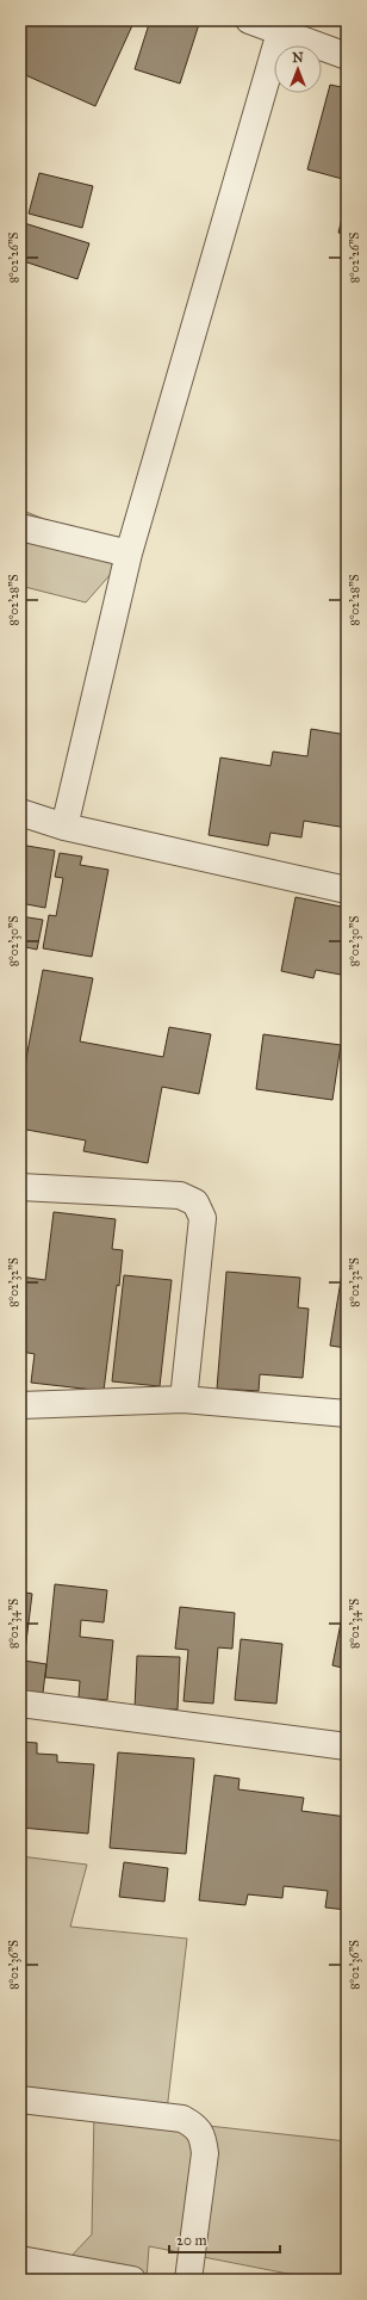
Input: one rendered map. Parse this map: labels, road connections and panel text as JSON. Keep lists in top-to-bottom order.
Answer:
{
  "scale_bar": "20 m",
  "north": "top",
  "coordinates": [
    "8°02'26\"S",
    "8°02'28\"S",
    "8°02'30\"S",
    "8°02'32\"S",
    "8°02'34\"S",
    "8°02'36\"S"
  ]
}
